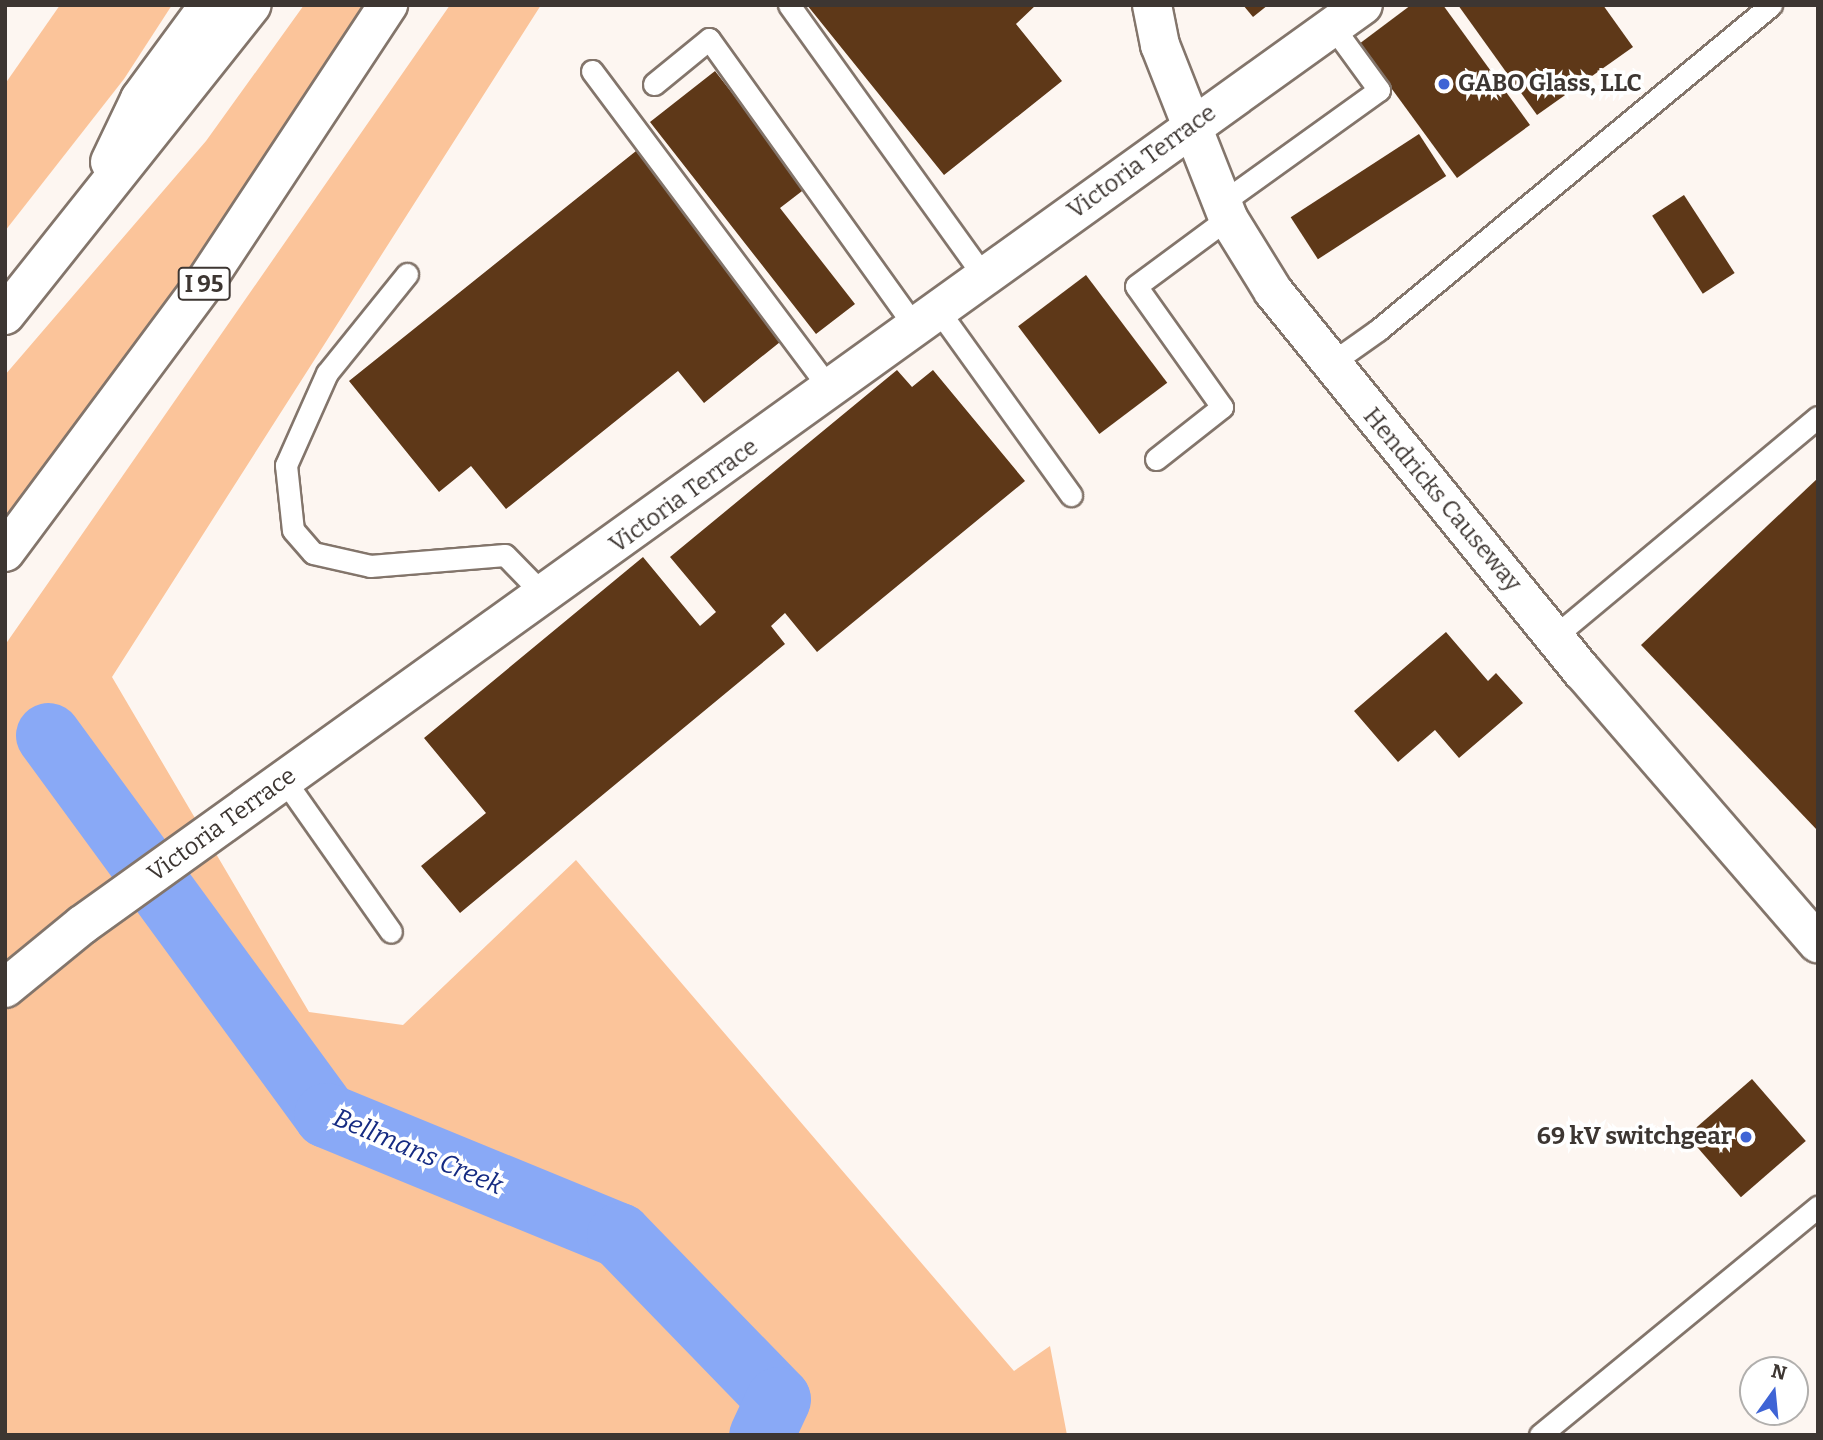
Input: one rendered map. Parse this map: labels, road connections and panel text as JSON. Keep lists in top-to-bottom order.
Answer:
{
  "streets": {
    "main road": ["Victoria Terrace", "I 95", "Hendricks Causeway"]
  },
  "crossings": [
    ["Victoria Terrace", "Hendricks Causeway"]
  ],
  "water": ["Bellmans Creek"],
  "places": ["GABO Glass, LLC", "69 kV switchgear"],
  "north": "top"
}
